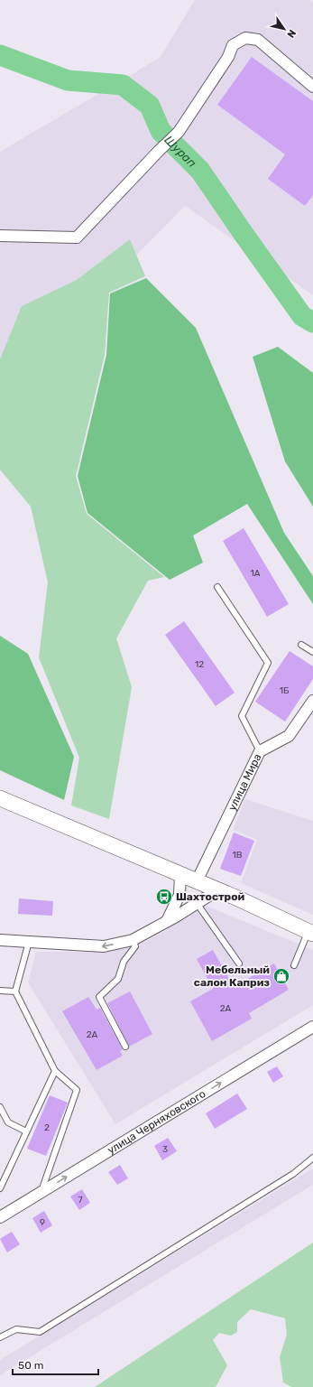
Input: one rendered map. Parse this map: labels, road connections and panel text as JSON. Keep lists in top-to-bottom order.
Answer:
{
  "streets": {
    "street": ["улица Мира", "улица Черняховского"]
  },
  "one_way": ["улица Черняховского"],
  "water": ["Шурап"],
  "places": {
    "bus stop": ["Шахтострой"],
    "shop": ["Мебельный салон Каприз"]
  },
  "house_numbers": [
    "1А",
    "12",
    "1Б",
    "1В",
    "2А",
    "2А",
    "2",
    "3",
    "7",
    "9"
  ],
  "scale_bar": "50 m",
  "north": "bottom right"
}
